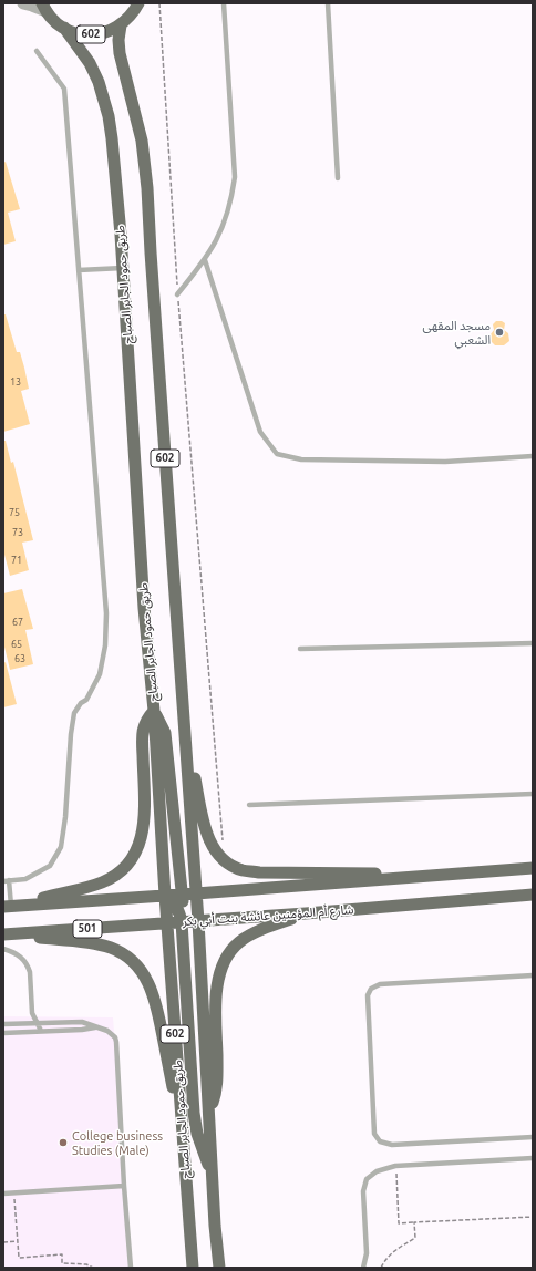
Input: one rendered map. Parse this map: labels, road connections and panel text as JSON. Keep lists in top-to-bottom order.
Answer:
{
  "streets": {
    "main road": [
      "602",
      "طريق حمود الجابر الصباح",
      "شارع أم المؤمنين عائشة بنت أبي بكر",
      "501"
    ]
  },
  "crossings": [
    ["602", "طريق حمود الجابر الصباح"],
    ["602", "شارع أم المؤمنين عائشة بنت أبي بكر"],
    ["طريق حمود الجابر الصباح", "شارع أم المؤمنين عائشة بنت أبي بكر"]
  ],
  "places": ["مسجد المقهى الشعبي", "College business Studies (Male)"],
  "house_numbers": [
    "13",
    "75",
    "73",
    "71",
    "67",
    "65",
    "63"
  ]
}
